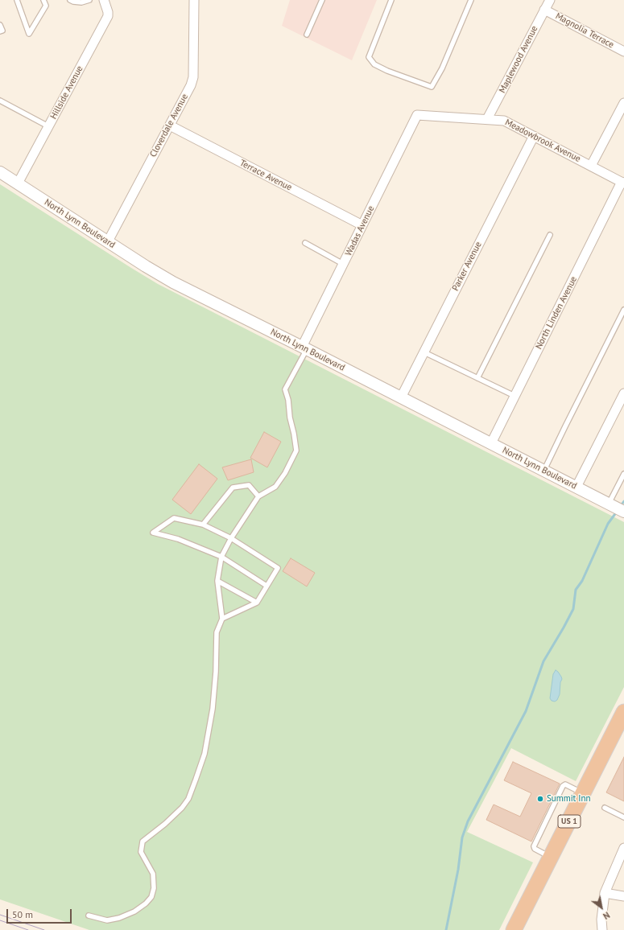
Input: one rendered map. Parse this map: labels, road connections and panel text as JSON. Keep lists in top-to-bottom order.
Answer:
{
  "streets": {
    "highway": ["US 1"],
    "street": [
      "Magnolia Terrace",
      "Maplewood Avenue",
      "Hillside Avenue",
      "Cloverdale Avenue",
      "Meadowbrook Avenue",
      "Terrace Avenue",
      "North Lynn Boulevard",
      "Wadas Avenue",
      "Parker Avenue",
      "North Linden Avenue"
    ]
  },
  "crossings": [
    ["Magnolia Terrace", "Maplewood Avenue"],
    ["Maplewood Avenue", "Meadowbrook Avenue"],
    ["Hillside Avenue", "North Lynn Boulevard"],
    ["Cloverdale Avenue", "Terrace Avenue"],
    ["Cloverdale Avenue", "North Lynn Boulevard"],
    ["Meadowbrook Avenue", "Wadas Avenue"],
    ["Meadowbrook Avenue", "Parker Avenue"],
    ["Meadowbrook Avenue", "North Linden Avenue"],
    ["Terrace Avenue", "Wadas Avenue"],
    ["North Lynn Boulevard", "Wadas Avenue"],
    ["North Lynn Boulevard", "Parker Avenue"],
    ["North Lynn Boulevard", "North Linden Avenue"]
  ],
  "places": ["Summit Inn"],
  "scale_bar": "50 m",
  "north": "bottom right"
}
